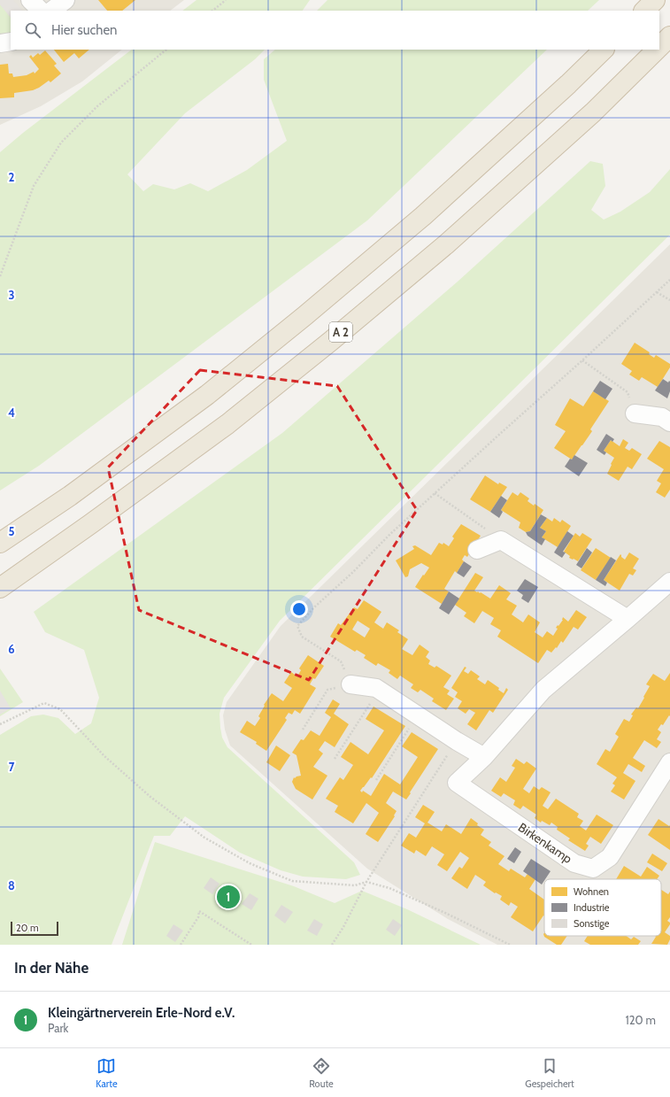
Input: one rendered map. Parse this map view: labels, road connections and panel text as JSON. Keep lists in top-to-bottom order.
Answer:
{
  "streets": {
    "highway": ["A 2"],
    "street": ["Birkenkamp"]
  },
  "legend": ["Wohnen", "Industrie", "Sonstige"],
  "scale_bar": "20 m",
  "page": {
    "search": "Hier suchen",
    "pins": "1",
    "scale": "20 m",
    "heading": "In der Nähe",
    "list": [
      {
        "mark": "1",
        "name": "Kleingärtnerverein Erle-Nord e.V.",
        "note": "Park",
        "value": "120 m"
      }
    ],
    "nav": ["Karte", "Route", "Gespeichert"]
  },
  "grid": {
    "rows": [
      "2",
      "3",
      "4",
      "5",
      "6",
      "7",
      "8"
    ]
  }
}
